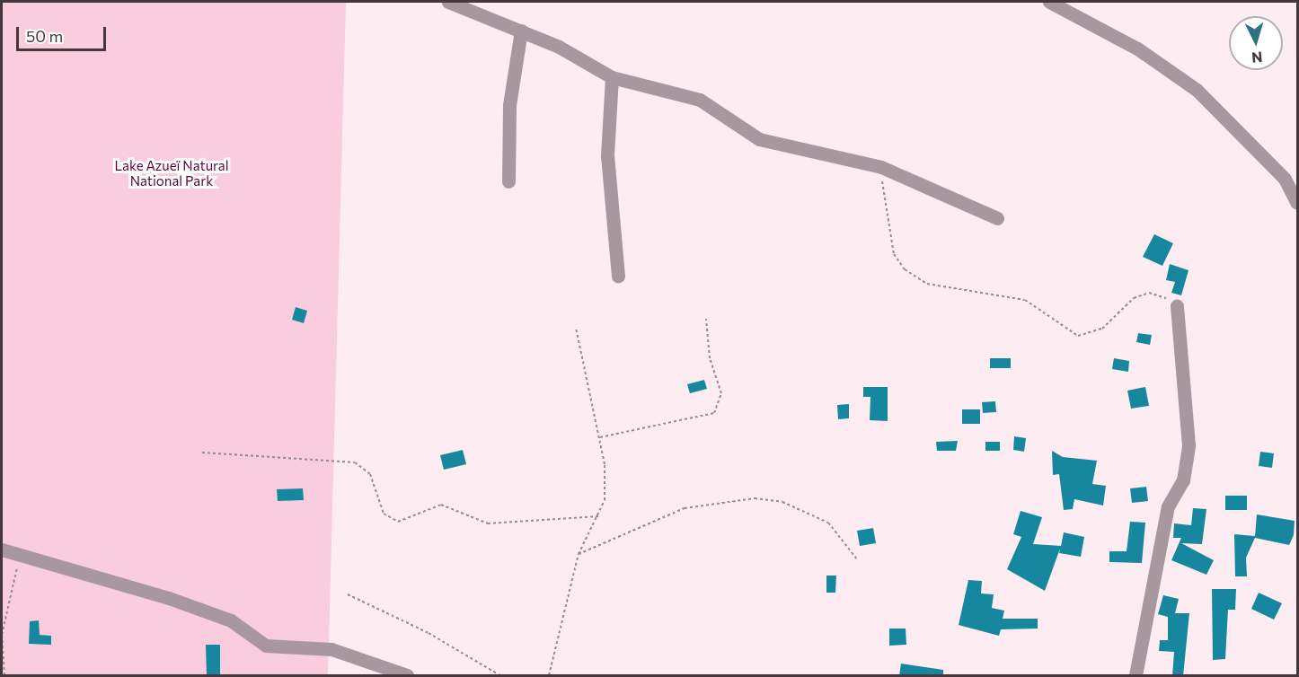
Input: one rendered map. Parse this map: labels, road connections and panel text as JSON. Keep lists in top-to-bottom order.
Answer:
{
  "parks": ["Lake Azueï Natural National Park"],
  "scale_bar": "50 m",
  "north": "bottom"
}
